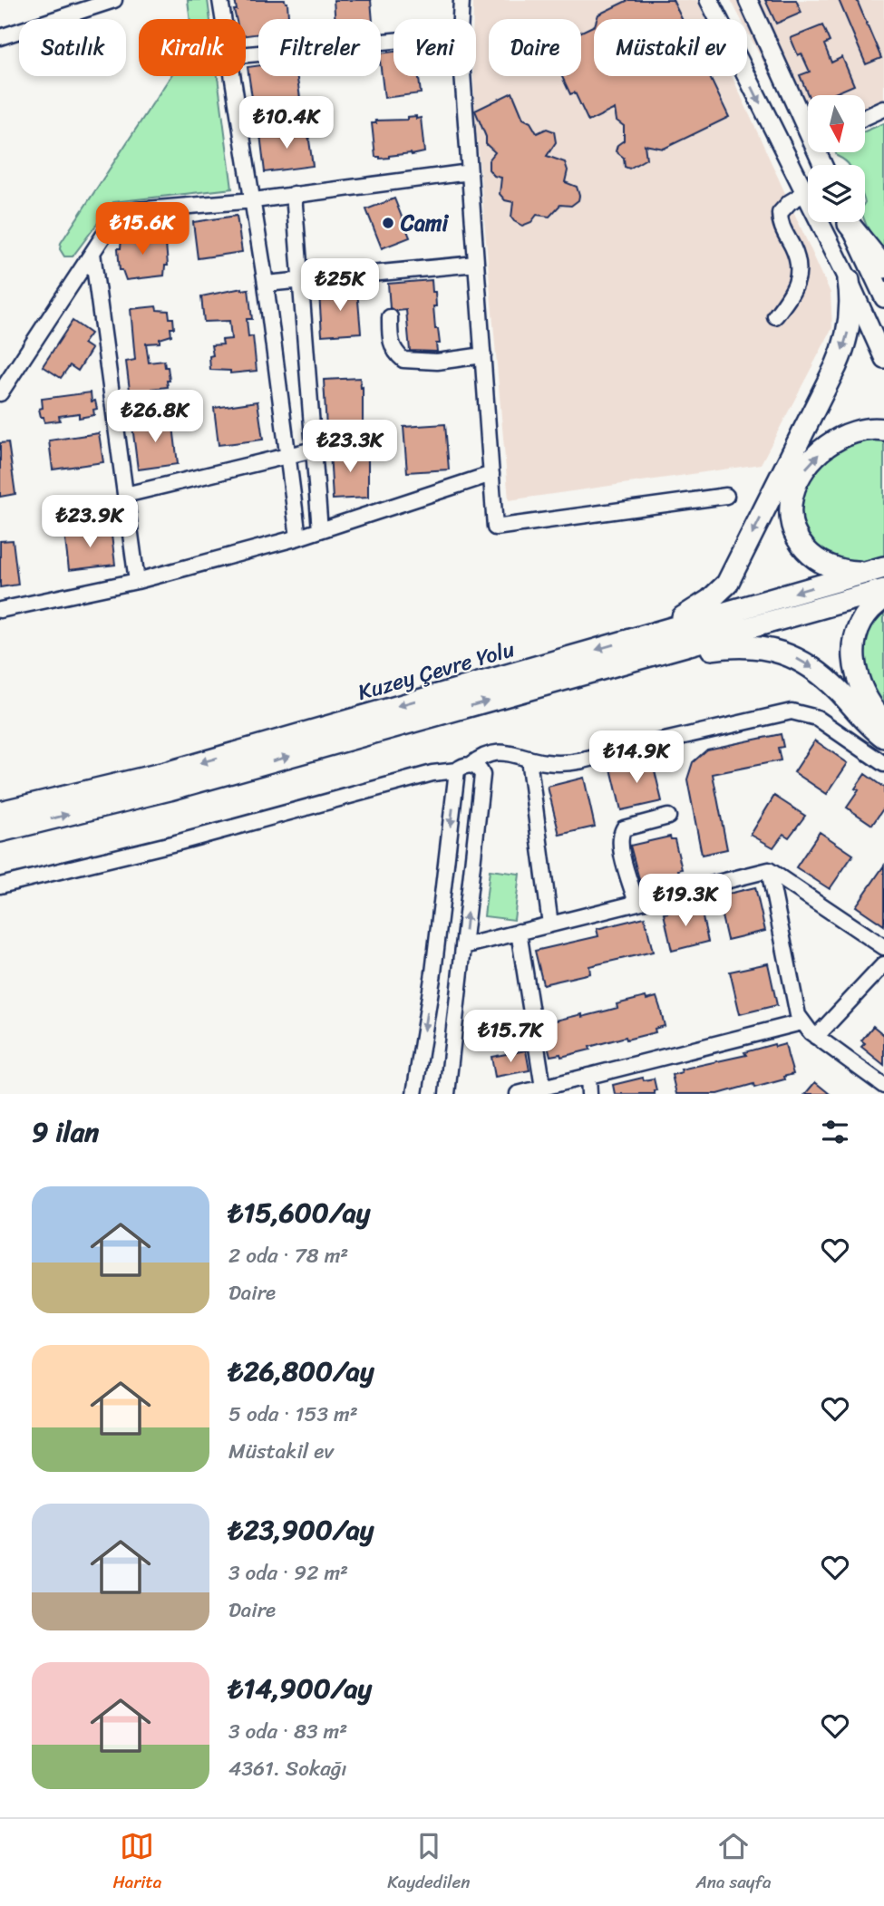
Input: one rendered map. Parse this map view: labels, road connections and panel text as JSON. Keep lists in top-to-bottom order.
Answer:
{
  "streets": {
    "highway": ["Kuzey Çevre Yolu"]
  },
  "places": ["Cami"],
  "north": "bottom",
  "page": {
    "chip": [
      "Satılık",
      "Kiralık",
      "Filtreler",
      "Yeni",
      "Daire",
      "Müstakil ev"
    ],
    "price": [
      "₺10.4K",
      "₺15.6K",
      "₺25K",
      "₺26.8K",
      "₺23.3K",
      "₺23.9K",
      "₺14.9K",
      "₺19.3K",
      "₺15.7K"
    ],
    "heading": "9 ilan",
    "list": [
      {
        "name": "₺15,600/ay",
        "note": "2 oda · 78 m² · Daire"
      },
      {
        "name": "₺26,800/ay",
        "note": "5 oda · 153 m² · Müstakil ev"
      },
      {
        "name": "₺23,900/ay",
        "note": "3 oda · 92 m² · Daire"
      },
      {
        "name": "₺14,900/ay",
        "note": "3 oda · 83 m² · 4361. Sokağı"
      }
    ],
    "tabs": ["Harita", "Kaydedilen", "Ana sayfa"]
  }
}
